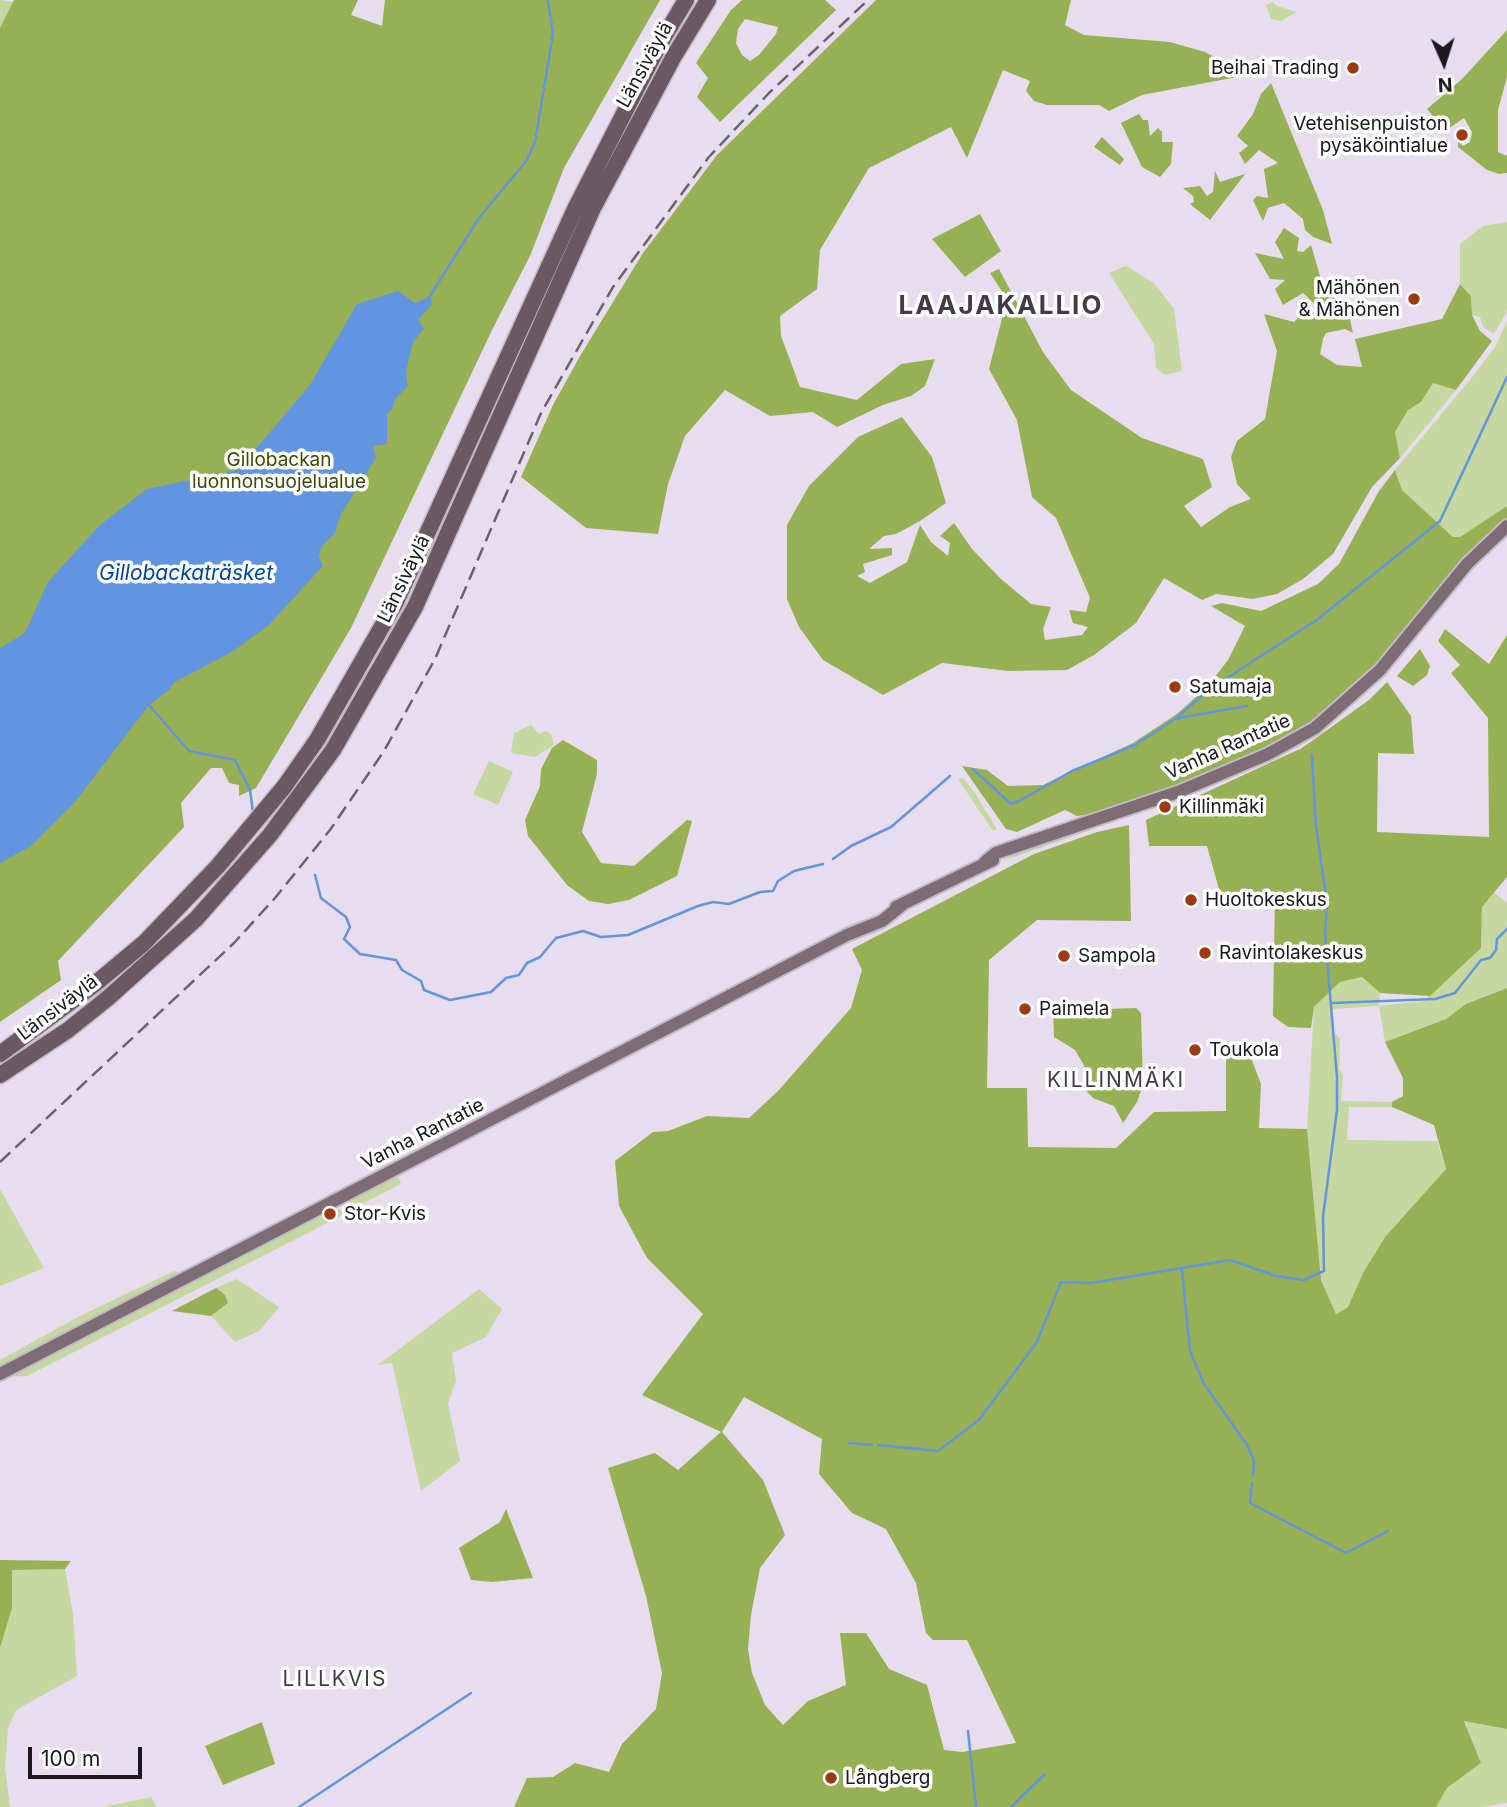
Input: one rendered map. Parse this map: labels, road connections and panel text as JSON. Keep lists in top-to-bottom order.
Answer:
{
  "streets": {
    "highway": ["Länsiväylä"],
    "main road": ["Vanha Rantatie"]
  },
  "districts": ["LAAJAKALLIO", "KILLINMÄKI", "LILLKVIS"],
  "water": ["Gillobackaträsket"],
  "parks": ["Gillobackan luonnonsuojelualue"],
  "places": [
    "Beihai Trading",
    "Vetehisenpuiston pysäköintialue",
    "Mähönen & Mähönen",
    "Satumaja",
    "Killinmäki",
    "Huoltokeskus",
    "Ravintolakeskus",
    "Sampola",
    "Paimela",
    "Toukola",
    "Stor-Kvis",
    "Långberg"
  ],
  "scale_bar": "100 m",
  "north": "bottom"
}
